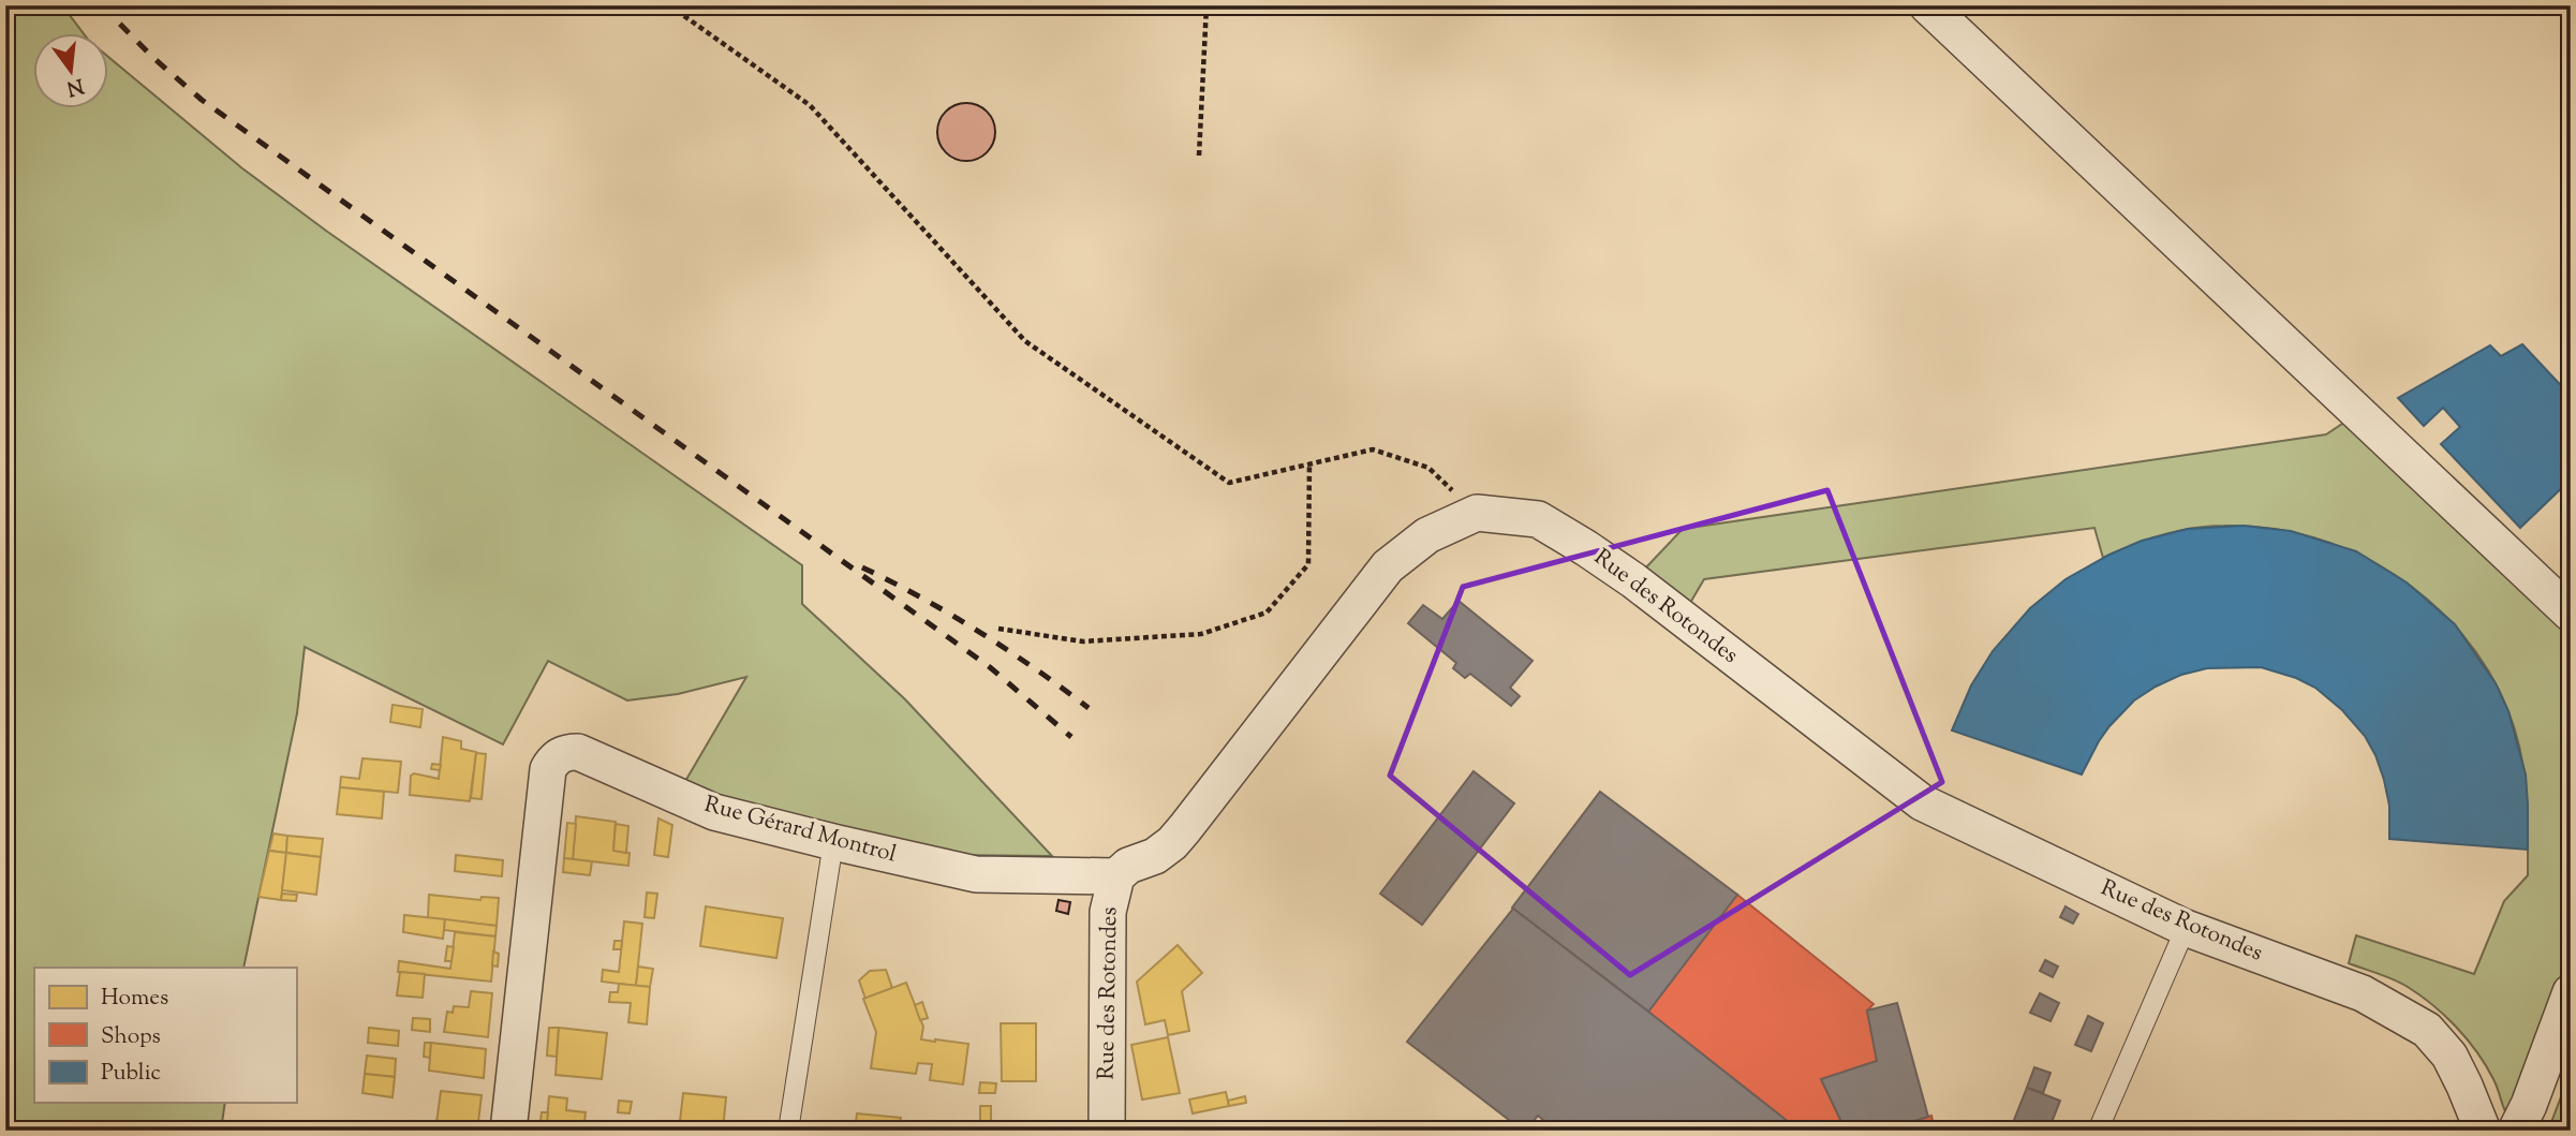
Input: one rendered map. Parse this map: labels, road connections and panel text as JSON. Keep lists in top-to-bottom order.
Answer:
{
  "streets": {
    "street": ["Rue des Rotondes", "Rue Gérard Montrol"]
  },
  "crossings": [
    ["Rue des Rotondes", "Rue Gérard Montrol"]
  ],
  "legend": ["Homes", "Shops", "Public"],
  "north": "bottom"
}
